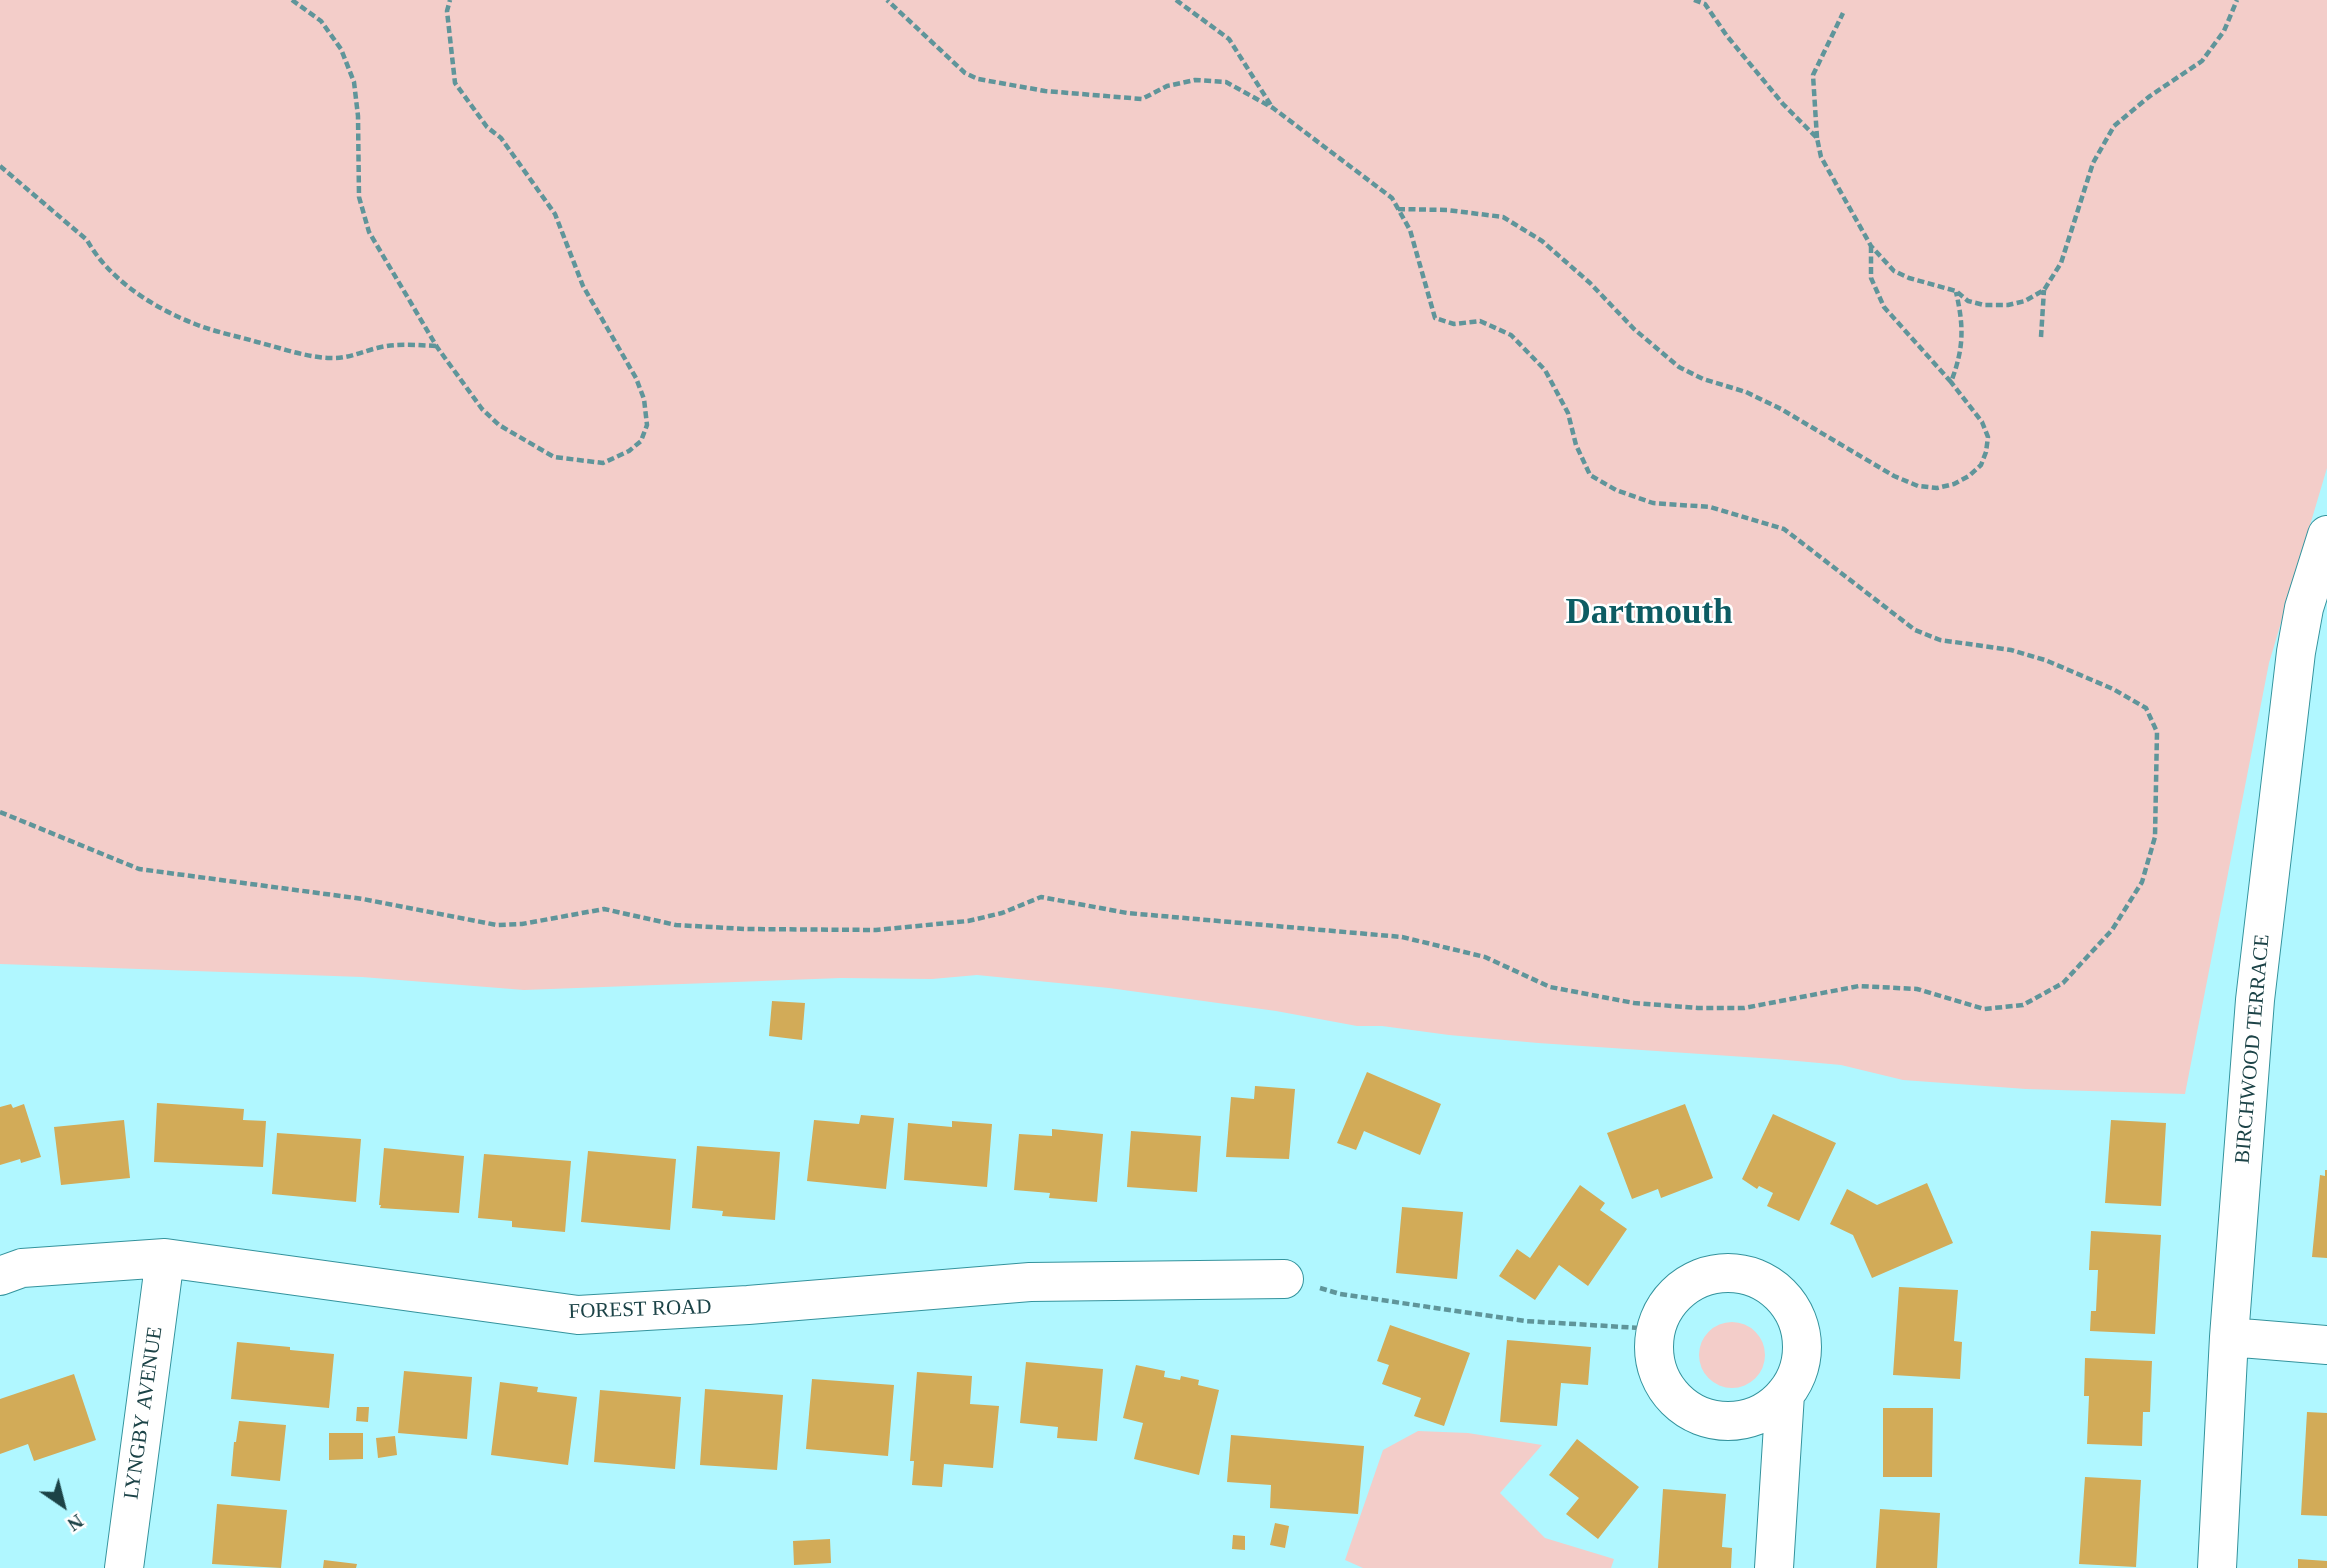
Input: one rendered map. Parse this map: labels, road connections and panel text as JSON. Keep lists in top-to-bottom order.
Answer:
{
  "streets": {
    "street": ["BIRCHWOOD TERRACE", "FOREST ROAD", "LYNGBY AVENUE"]
  },
  "crossings": [
    ["FOREST ROAD", "LYNGBY AVENUE"]
  ],
  "districts": ["Dartmouth"],
  "north": "bottom right"
}
